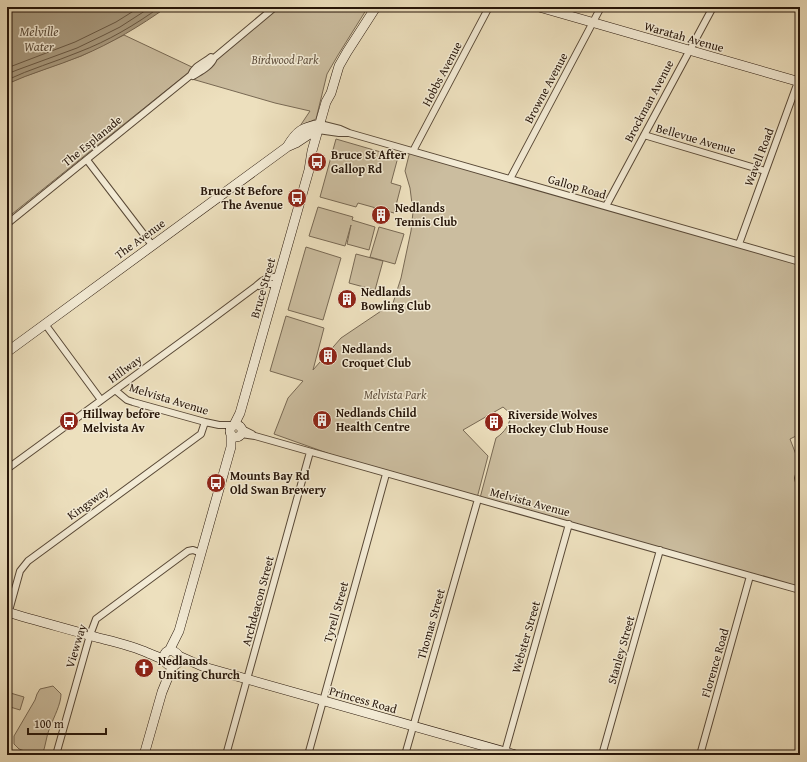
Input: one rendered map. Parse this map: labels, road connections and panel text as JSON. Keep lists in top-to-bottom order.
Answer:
{
  "streets": {
    "street": [
      "Waratah Avenue",
      "Hobbs Avenue",
      "Browne Avenue",
      "Brockman Avenue",
      "Bellevue Avenue",
      "The Esplanade",
      "Wavell Road",
      "Gallop Road",
      "The Avenue",
      "Bruce Street",
      "Hillway",
      "Melvista Avenue",
      "Kingsway",
      "Archdeacon Street",
      "Tyrell Street",
      "Thomas Street",
      "Webster Street",
      "Viewway",
      "Stanley Street",
      "Florence Road",
      "Princess Road"
    ]
  },
  "crossings": [
    ["Waratah Avenue", "Browne Avenue"],
    ["Waratah Avenue", "Brockman Avenue"],
    ["Waratah Avenue", "Wavell Road"],
    ["Hobbs Avenue", "Gallop Road"],
    ["Browne Avenue", "Gallop Road"],
    ["Brockman Avenue", "Bellevue Avenue"],
    ["Brockman Avenue", "Gallop Road"],
    ["Bellevue Avenue", "Wavell Road"],
    ["Wavell Road", "Gallop Road"],
    ["Gallop Road", "The Avenue"],
    ["Gallop Road", "Bruce Street"],
    ["The Avenue", "Bruce Street"],
    ["Bruce Street", "Hillway"],
    ["Bruce Street", "Melvista Avenue"],
    ["Bruce Street", "Viewway"],
    ["Bruce Street", "Princess Road"],
    ["Hillway", "Melvista Avenue"],
    ["Melvista Avenue", "Kingsway"],
    ["Melvista Avenue", "Archdeacon Street"],
    ["Melvista Avenue", "Tyrell Street"],
    ["Melvista Avenue", "Thomas Street"],
    ["Melvista Avenue", "Webster Street"],
    ["Melvista Avenue", "Stanley Street"],
    ["Melvista Avenue", "Florence Road"],
    ["Kingsway", "Princess Road"],
    ["Archdeacon Street", "Princess Road"],
    ["Tyrell Street", "Princess Road"],
    ["Thomas Street", "Princess Road"],
    ["Webster Street", "Princess Road"],
    ["Viewway", "Princess Road"]
  ],
  "water": ["Melville Water"],
  "parks": ["Birdwood Park", "Melvista Park"],
  "places": {
    "bus stop": [
      "Bruce St After Gallop Rd",
      "Bruce St Before The Avenue",
      "Hillway before Melvista Av",
      "Mounts Bay Rd Old Swan Brewery"
    ],
    "building": [
      "Nedlands Tennis Club",
      "Nedlands Bowling Club",
      "Nedlands Croquet Club",
      "Nedlands Child Health Centre",
      "Riverside Wolves Hockey Club House"
    ],
    "church": ["Nedlands Uniting Church"]
  },
  "scale_bar": "100 m"
}
